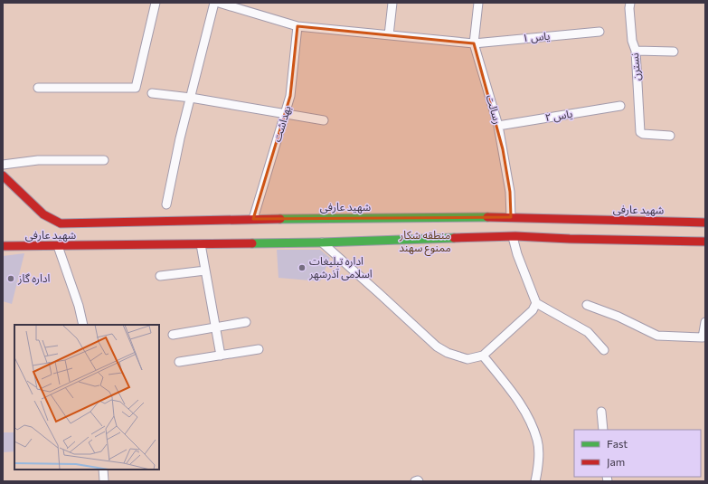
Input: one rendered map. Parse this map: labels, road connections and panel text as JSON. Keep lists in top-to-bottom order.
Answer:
{
  "streets": {
    "street": [
      "یاس ۱",
      "نسترن",
      "رسالت",
      "یاس ۲",
      "بهداشت",
      "شهید عارفی"
    ]
  },
  "crossings": [
    ["یاس ۱", "رسالت"],
    ["یاس ۱", "بهداشت"],
    ["رسالت", "یاس ۲"],
    ["رسالت", "شهید عارفی"],
    ["بهداشت", "شهید عارفی"]
  ],
  "parks": ["منطقه شکار ممنوع سهند"],
  "places": ["اداره تبلیغات اسلامی آذرشهر", "اداره گاز"],
  "legend": ["Fast", "Jam"]
}
